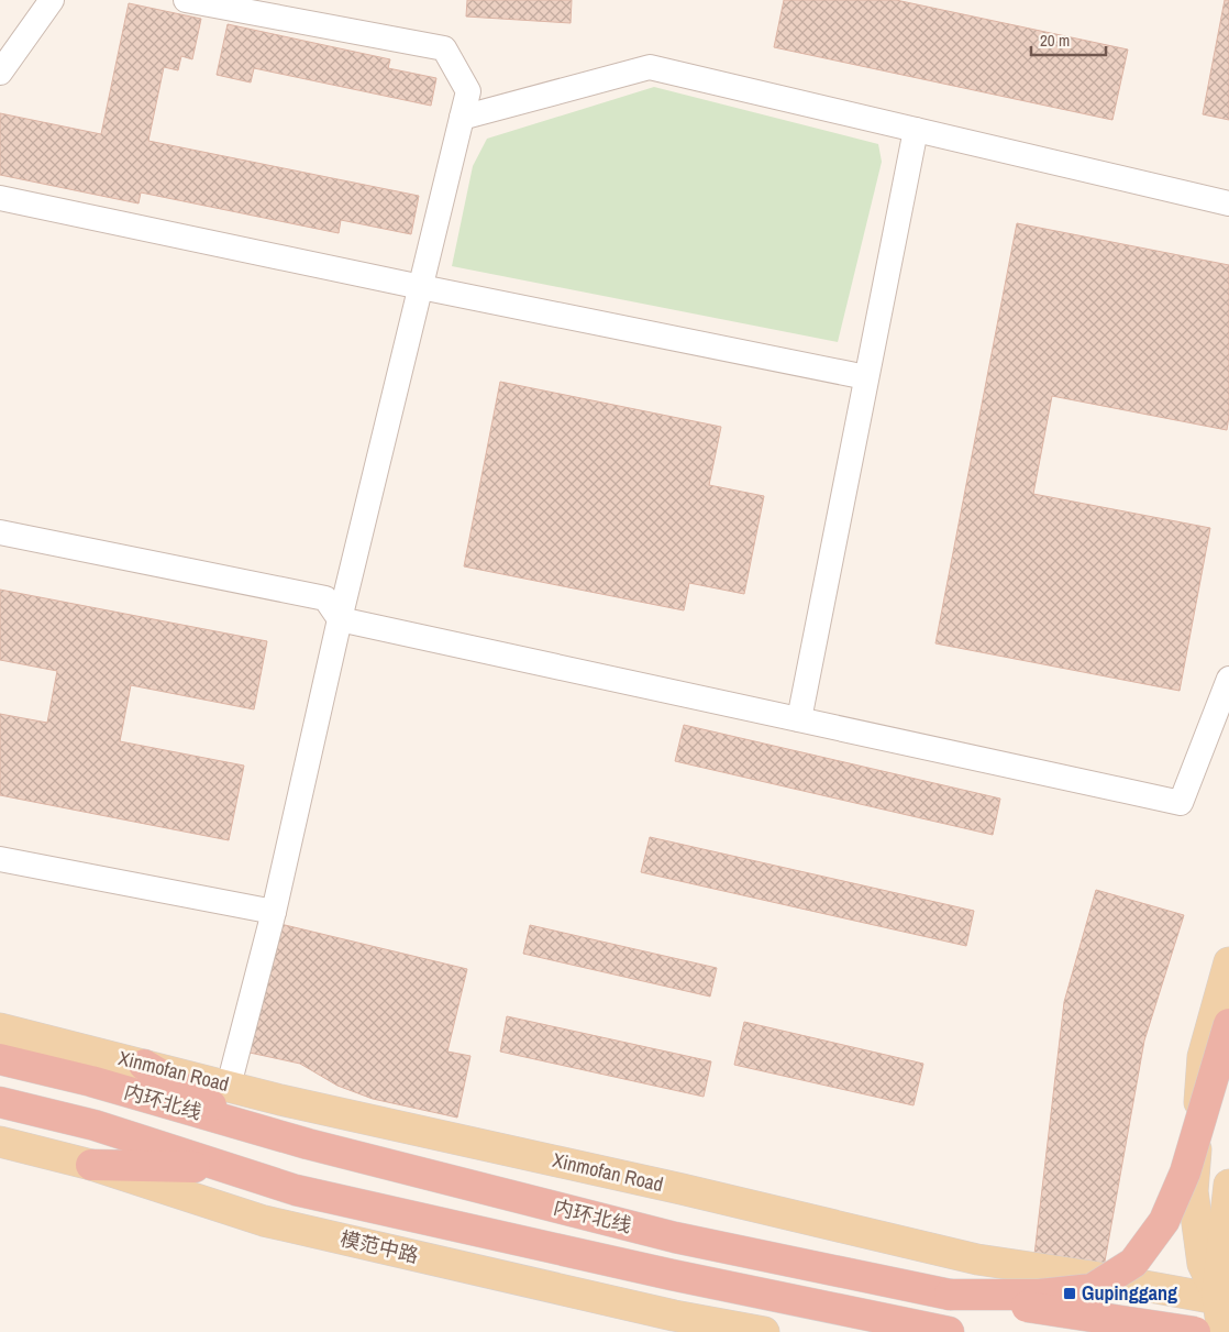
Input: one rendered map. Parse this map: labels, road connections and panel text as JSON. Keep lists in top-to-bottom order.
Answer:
{
  "streets": {
    "highway": ["内环北线"],
    "main road": ["Xinmofan Road", "模范中路"]
  },
  "places": {
    "transit": ["Gupinggang"]
  },
  "scale_bar": "20 m"
}
